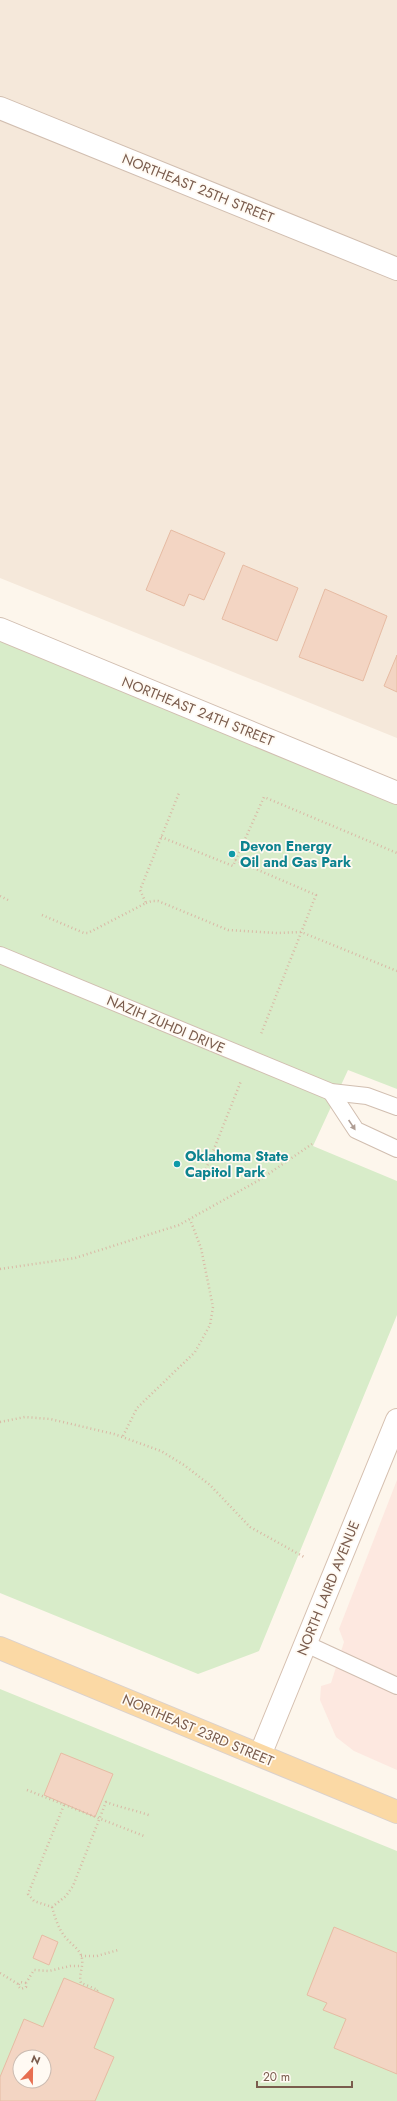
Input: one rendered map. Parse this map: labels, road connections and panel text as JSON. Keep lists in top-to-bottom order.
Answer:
{
  "streets": {
    "main road": ["NORTHEAST 23RD STREET"],
    "street": ["NORTHEAST 25TH STREET", "NORTHEAST 24TH STREET", "NORTH LAIRD AVENUE"],
    "lane": ["NAZIH ZUHDI DRIVE"]
  },
  "crossings": [
    ["NORTH LAIRD AVENUE", "NORTHEAST 23RD STREET"]
  ],
  "places": ["Devon Energy Oil and Gas Park", "Oklahoma State Capitol Park"],
  "scale_bar": "20 m",
  "north": "top"
}
